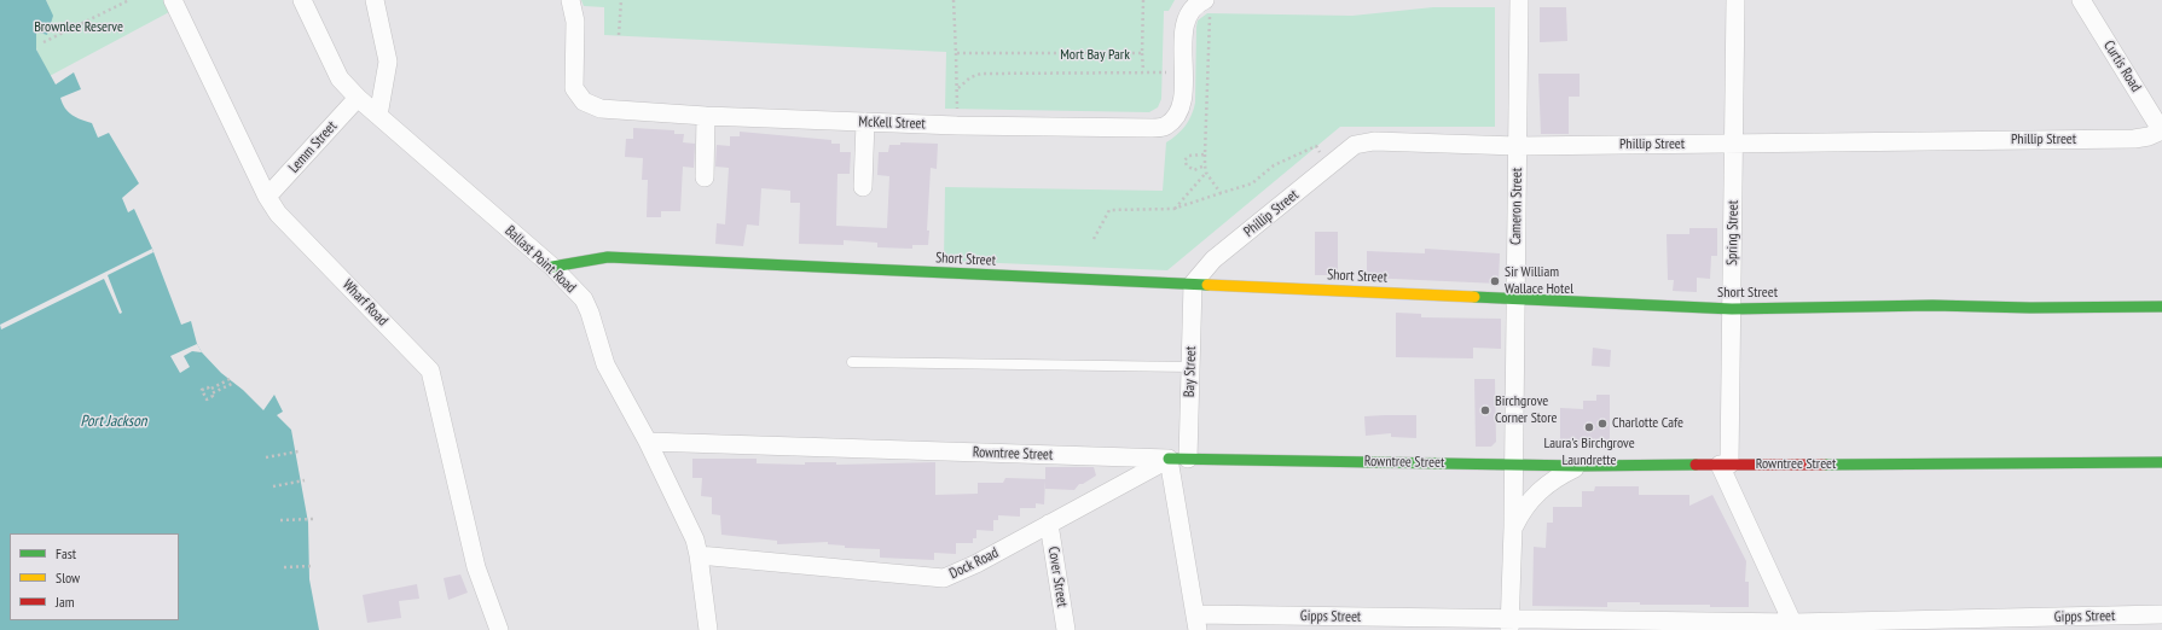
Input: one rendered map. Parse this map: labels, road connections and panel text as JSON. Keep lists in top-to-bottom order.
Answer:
{
  "streets": {
    "street": [
      "Curtis Road",
      "McKell Street",
      "Phillip Street",
      "Lemm Street",
      "Cameron Street",
      "Spring Street",
      "Ballast Point Road",
      "Short Street",
      "Wharf Road",
      "Bay Street",
      "Rowntree Street",
      "Dock Road",
      "Cover Street",
      "Gipps Street"
    ]
  },
  "crossings": [
    ["Curtis Road", "Phillip Street"],
    ["Phillip Street", "Cameron Street"],
    ["Phillip Street", "Spring Street"],
    ["Phillip Street", "Short Street"],
    ["Phillip Street", "Bay Street"],
    ["Lemm Street", "Ballast Point Road"],
    ["Lemm Street", "Wharf Road"],
    ["Cameron Street", "Short Street"],
    ["Cameron Street", "Rowntree Street"],
    ["Cameron Street", "Gipps Street"],
    ["Spring Street", "Short Street"],
    ["Spring Street", "Rowntree Street"],
    ["Spring Street", "Gipps Street"],
    ["Ballast Point Road", "Short Street"],
    ["Ballast Point Road", "Rowntree Street"],
    ["Ballast Point Road", "Dock Road"],
    ["Short Street", "Bay Street"],
    ["Bay Street", "Rowntree Street"],
    ["Rowntree Street", "Dock Road"],
    ["Dock Road", "Cover Street"]
  ],
  "water": ["Port Jackson"],
  "parks": ["Brownlee Reserve", "Mort Bay Park"],
  "places": [
    "Sir William Wallace Hotel",
    "Birchgrove Corner Store",
    "Charlotte Cafe",
    "Laura's Birchgrove Laundrette"
  ],
  "legend": ["Fast", "Slow", "Jam"]
}
